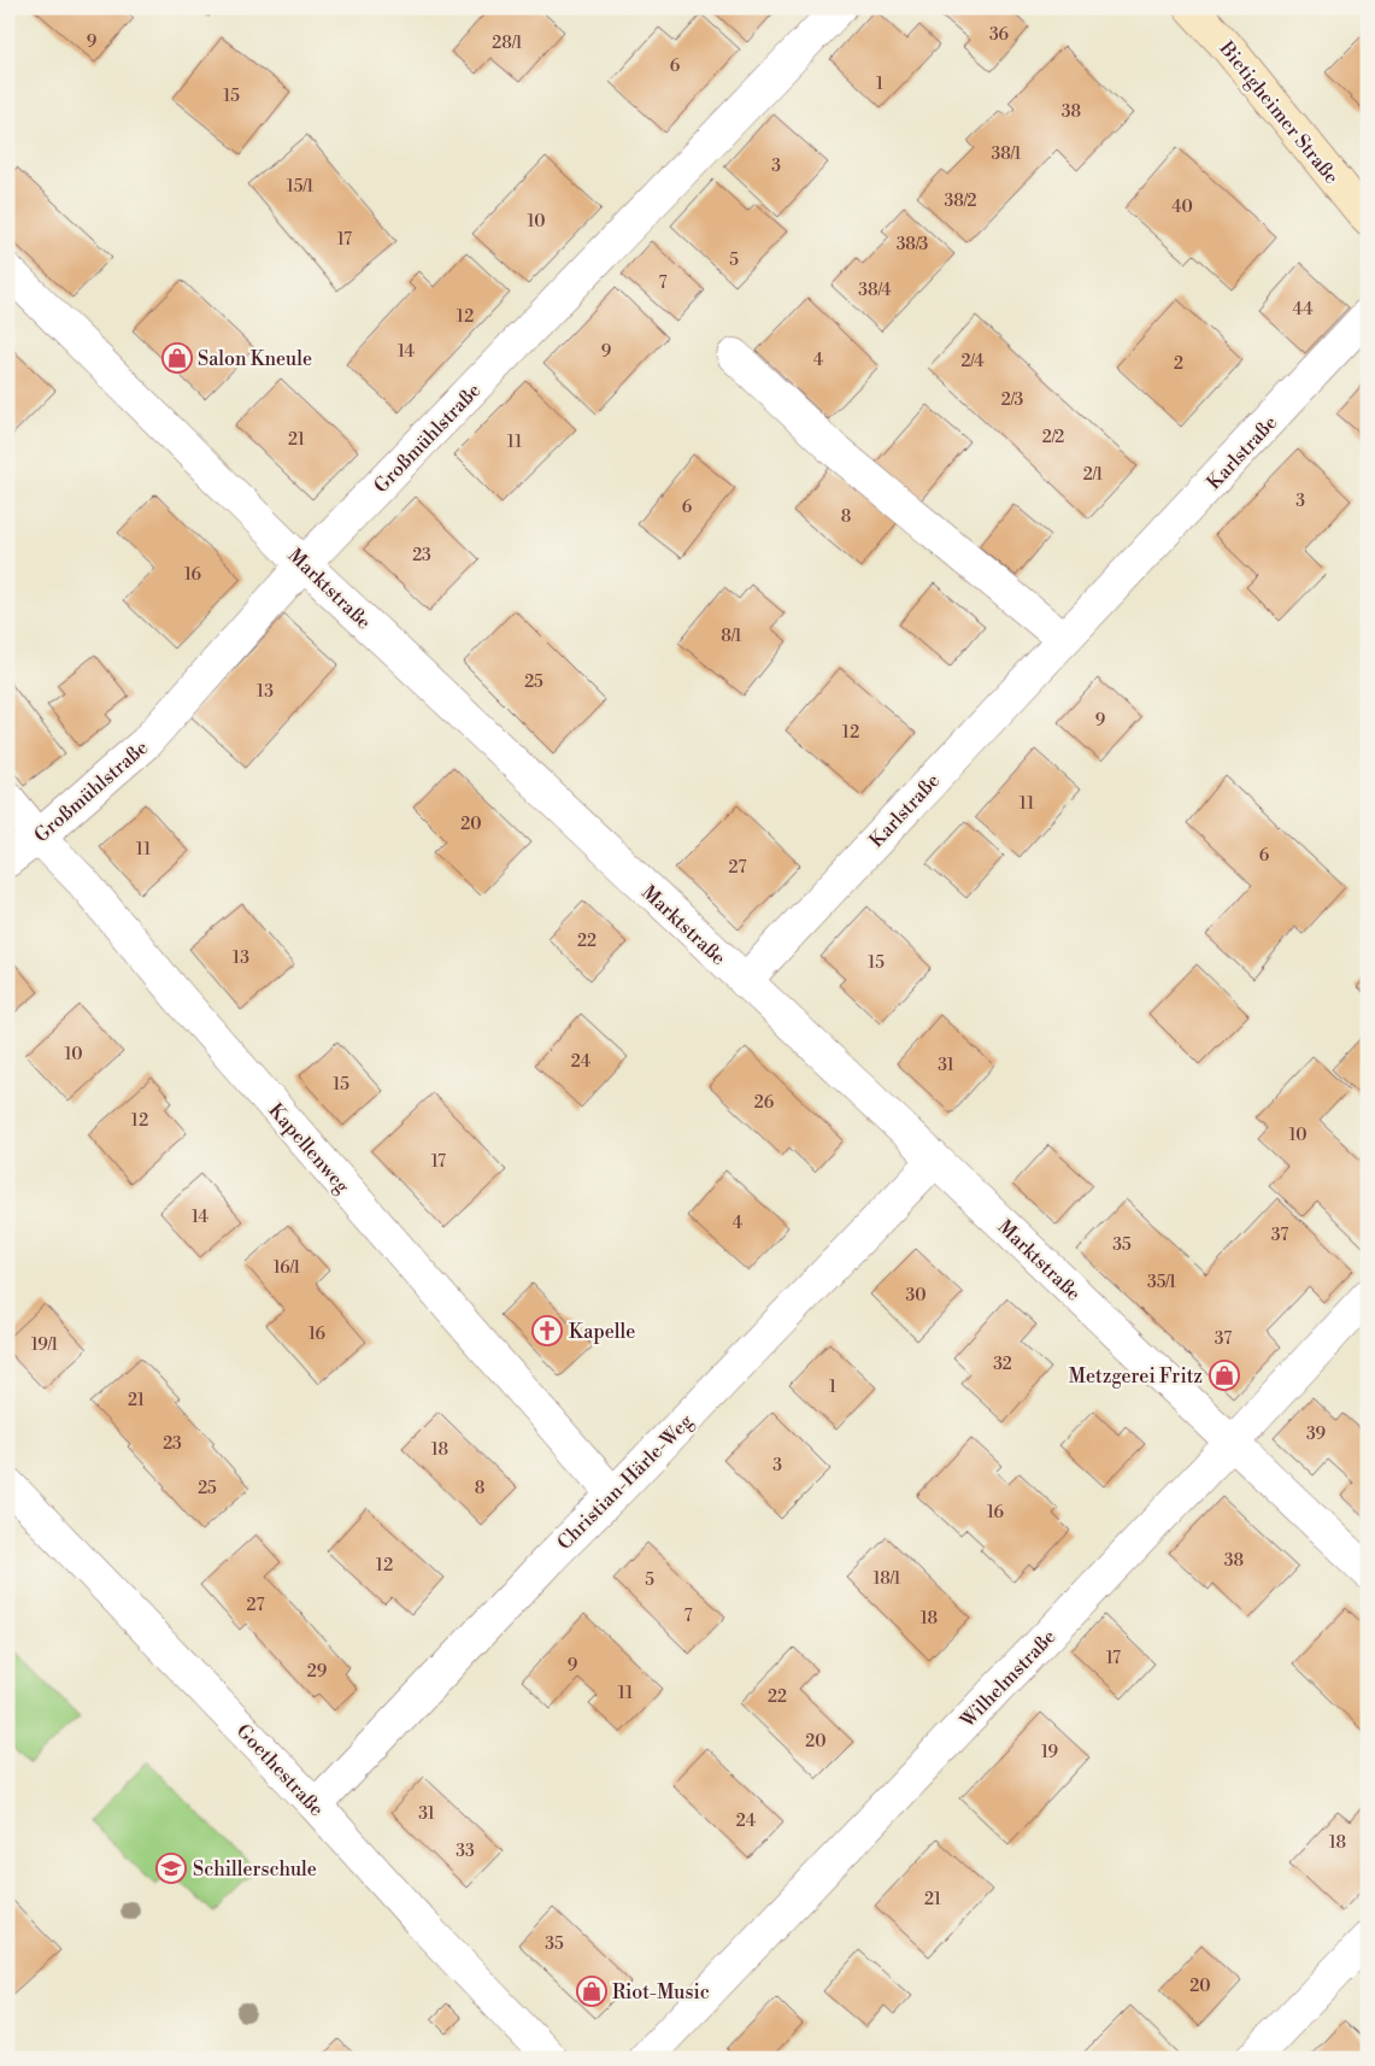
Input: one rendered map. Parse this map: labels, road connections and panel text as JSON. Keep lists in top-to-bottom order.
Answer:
{
  "streets": {
    "main road": ["Bietigheimer Straße"],
    "street": [
      "Großmühlstraße",
      "Karlstraße",
      "Marktstraße",
      "Kapellenweg",
      "Christian-Härle-Weg",
      "Wilhelmstraße",
      "Goethestraße"
    ]
  },
  "crossings": [
    ["Großmühlstraße", "Marktstraße"],
    ["Großmühlstraße", "Kapellenweg"],
    ["Karlstraße", "Marktstraße"],
    ["Marktstraße", "Christian-Härle-Weg"],
    ["Marktstraße", "Wilhelmstraße"],
    ["Kapellenweg", "Christian-Härle-Weg"],
    ["Christian-Härle-Weg", "Goethestraße"]
  ],
  "places": {
    "shop": ["Salon Kneule", "Metzgerei Fritz", "Riot-Music"],
    "church": ["Kapelle"],
    "school or university": ["Schillerschule"]
  },
  "house_numbers": [
    "36",
    "9",
    "28/1",
    "6",
    "1",
    "15",
    "38",
    "38/1",
    "3",
    "15/1",
    "38/2",
    "40",
    "10",
    "17",
    "38/3",
    "5",
    "7",
    "38/4",
    "44",
    "12",
    "14",
    "9",
    "4",
    "2/4",
    "2",
    "2/3",
    "2/2",
    "21",
    "11",
    "2/1",
    "3",
    "6",
    "8",
    "23",
    "16",
    "8/1",
    "25",
    "13",
    "9",
    "12",
    "11",
    "20",
    "11",
    "6",
    "27",
    "22",
    "13",
    "15",
    "10",
    "24",
    "31",
    "15",
    "26",
    "12",
    "10",
    "17",
    "14",
    "4",
    "37",
    "35",
    "16/1",
    "35/1",
    "30",
    "16",
    "37",
    "19/1",
    "32",
    "1",
    "21",
    "39",
    "23",
    "18",
    "3",
    "25",
    "8",
    "16",
    "38",
    "12",
    "18/1",
    "5",
    "27",
    "7",
    "18",
    "17",
    "9",
    "29",
    "11",
    "22",
    "20",
    "19",
    "31",
    "24",
    "18",
    "33",
    "21",
    "35",
    "20"
  ]
}
